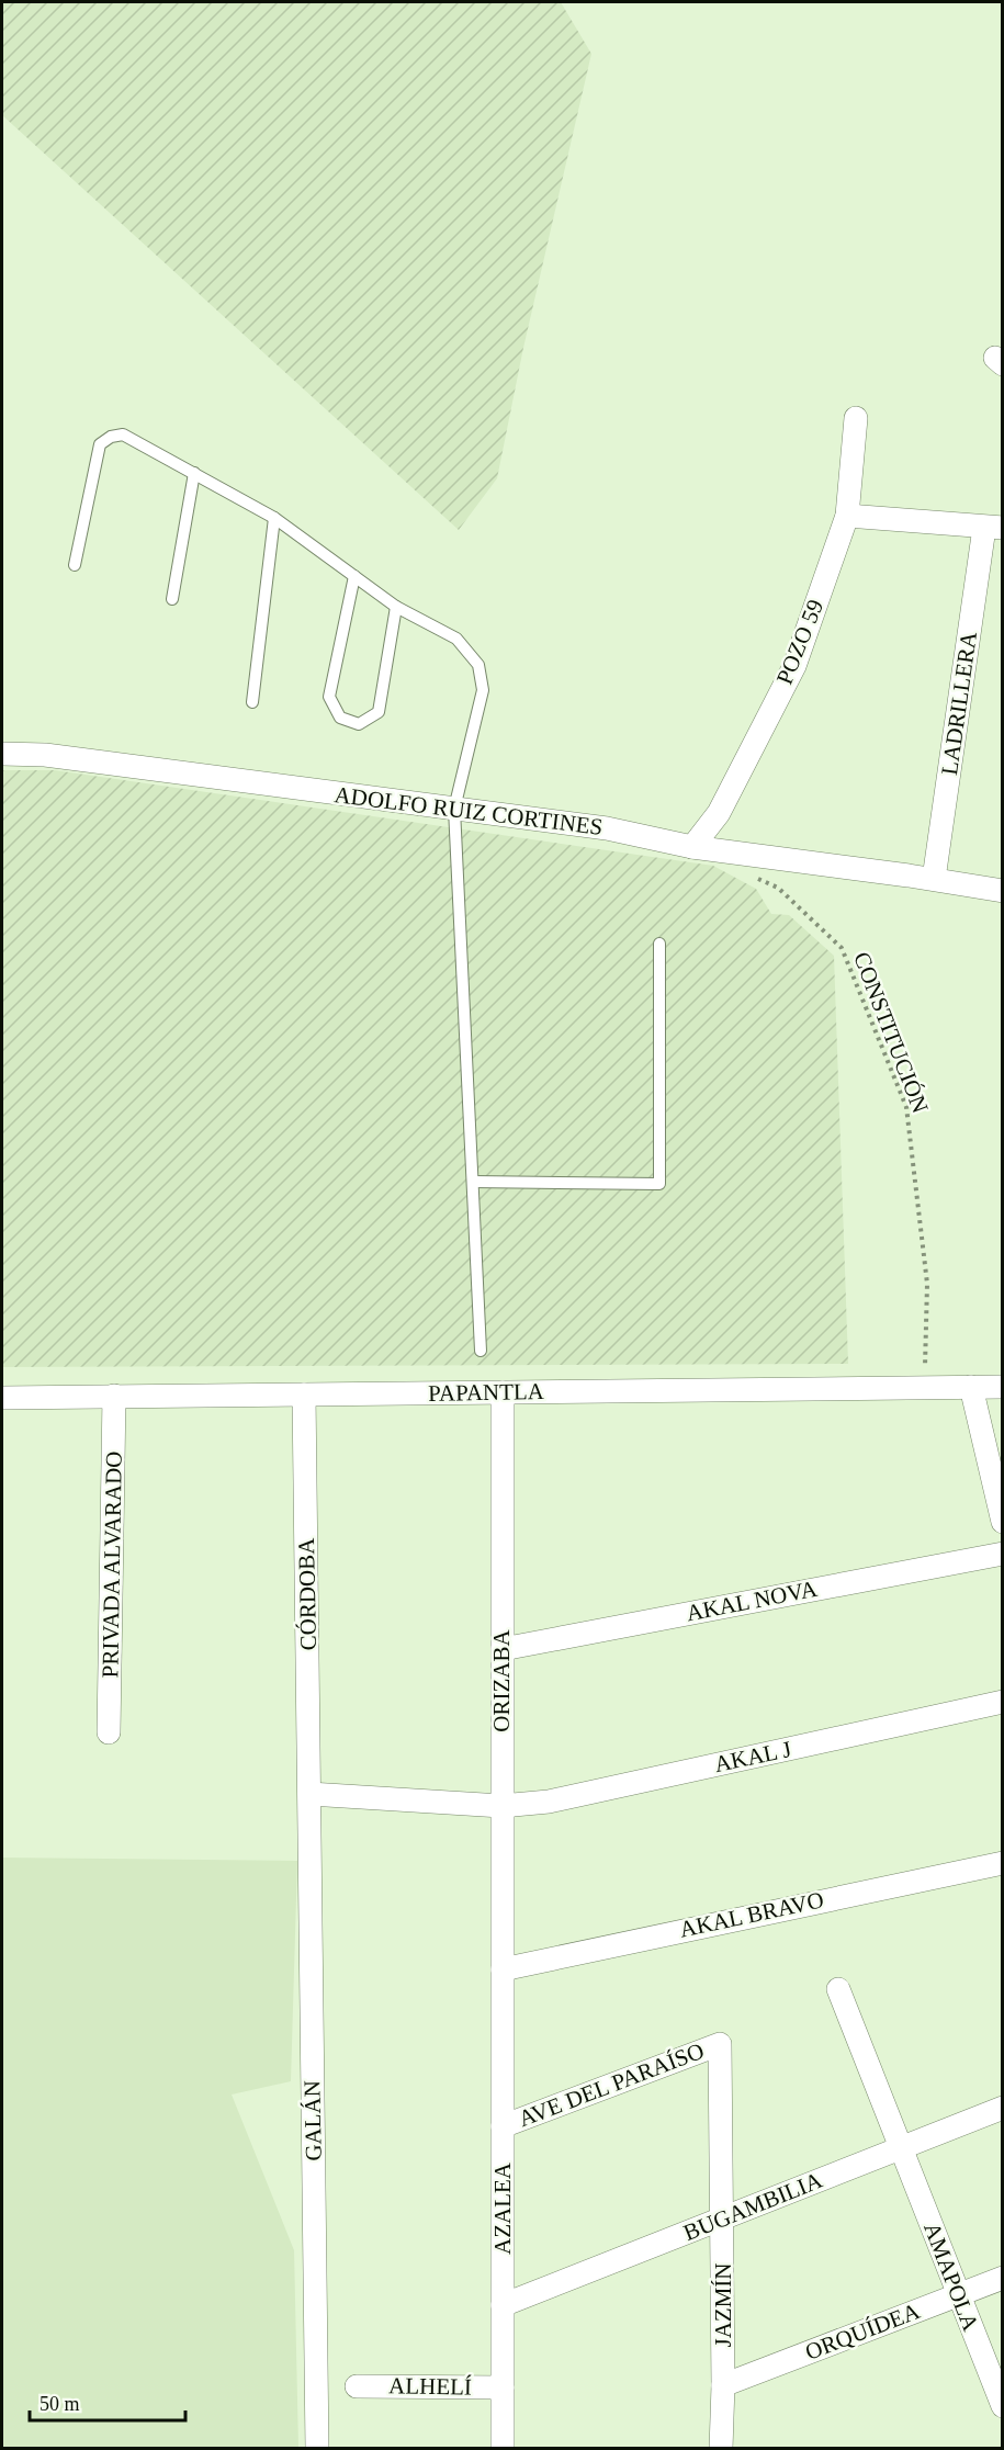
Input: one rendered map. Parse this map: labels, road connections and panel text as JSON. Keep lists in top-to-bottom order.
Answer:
{
  "streets": {
    "street": [
      "POZO 59",
      "LADRILLERA",
      "ADOLFO RUIZ CORTINES",
      "PAPANTLA",
      "PRIVADA ALVARADO",
      "CÓRDOBA",
      "AKAL NOVA",
      "ORIZABA",
      "AKAL J",
      "AKAL BRAVO",
      "AVE DEL PARAÍSO",
      "GALÁN",
      "BUGAMBILIA",
      "AZALEA",
      "AMAPOLA",
      "JAZMÍN",
      "ORQUÍDEA",
      "ALHELÍ"
    ],
    "path": ["CONSTITUCIÓN"]
  },
  "crossings": [
    ["POZO 59", "ADOLFO RUIZ CORTINES"],
    ["LADRILLERA", "ADOLFO RUIZ CORTINES"],
    ["CONSTITUCIÓN", "PAPANTLA"],
    ["PAPANTLA", "PRIVADA ALVARADO"],
    ["PAPANTLA", "CÓRDOBA"],
    ["PAPANTLA", "ORIZABA"],
    ["CÓRDOBA", "AKAL J"],
    ["CÓRDOBA", "GALÁN"],
    ["AKAL NOVA", "ORIZABA"],
    ["ORIZABA", "AKAL J"],
    ["ORIZABA", "AKAL BRAVO"],
    ["ORIZABA", "AZALEA"],
    ["AKAL J", "GALÁN"],
    ["AKAL BRAVO", "AZALEA"],
    ["AVE DEL PARAÍSO", "AZALEA"],
    ["AVE DEL PARAÍSO", "JAZMÍN"],
    ["BUGAMBILIA", "AZALEA"],
    ["BUGAMBILIA", "AMAPOLA"],
    ["BUGAMBILIA", "JAZMÍN"],
    ["AZALEA", "ALHELÍ"],
    ["AMAPOLA", "ORQUÍDEA"],
    ["JAZMÍN", "ORQUÍDEA"]
  ],
  "scale_bar": "50 m"
}
